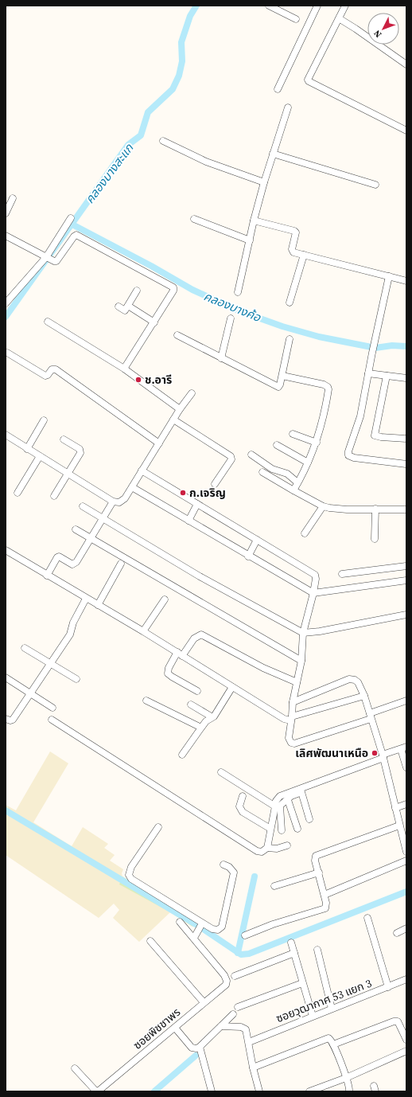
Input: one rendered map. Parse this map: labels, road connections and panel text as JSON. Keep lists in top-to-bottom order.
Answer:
{
  "streets": {
    "street": ["ซอยวุฒากาศ 53 แยก 3", "ซอยพิชชาพร"]
  },
  "water": ["คลองบางสะแก", "คลองบางค้อ"],
  "places": ["ช.อารี", "ก.เจริญ", "เลิศพัฒนาเหนือ"],
  "north": "bottom left"
}
